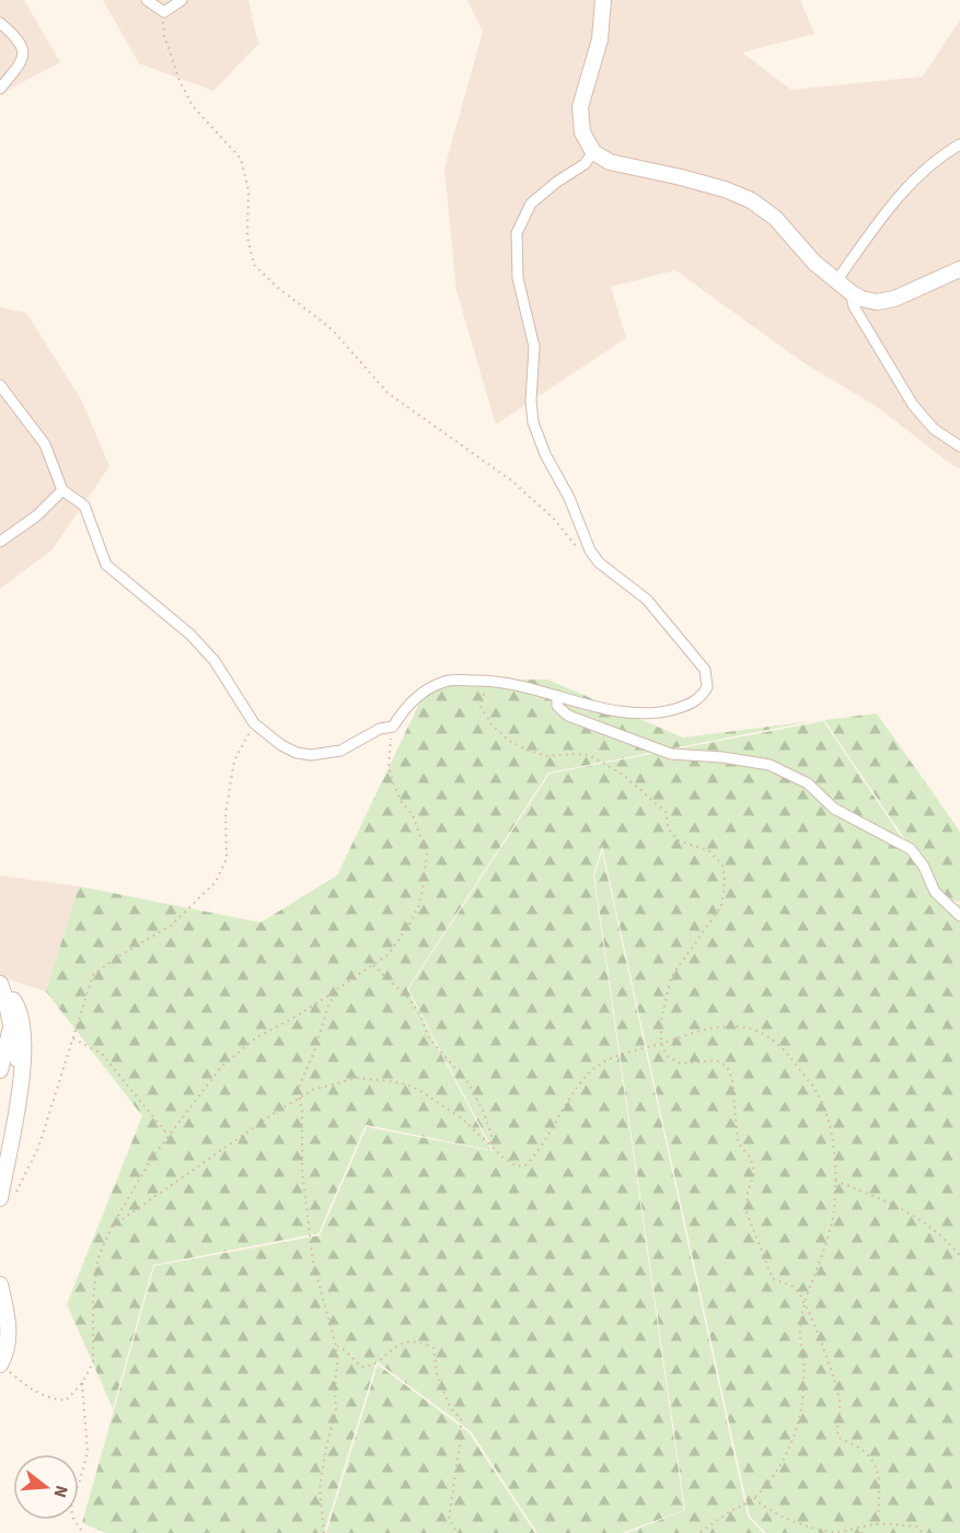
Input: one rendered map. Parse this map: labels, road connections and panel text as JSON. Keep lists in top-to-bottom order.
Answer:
{
  "north": "right"
}
